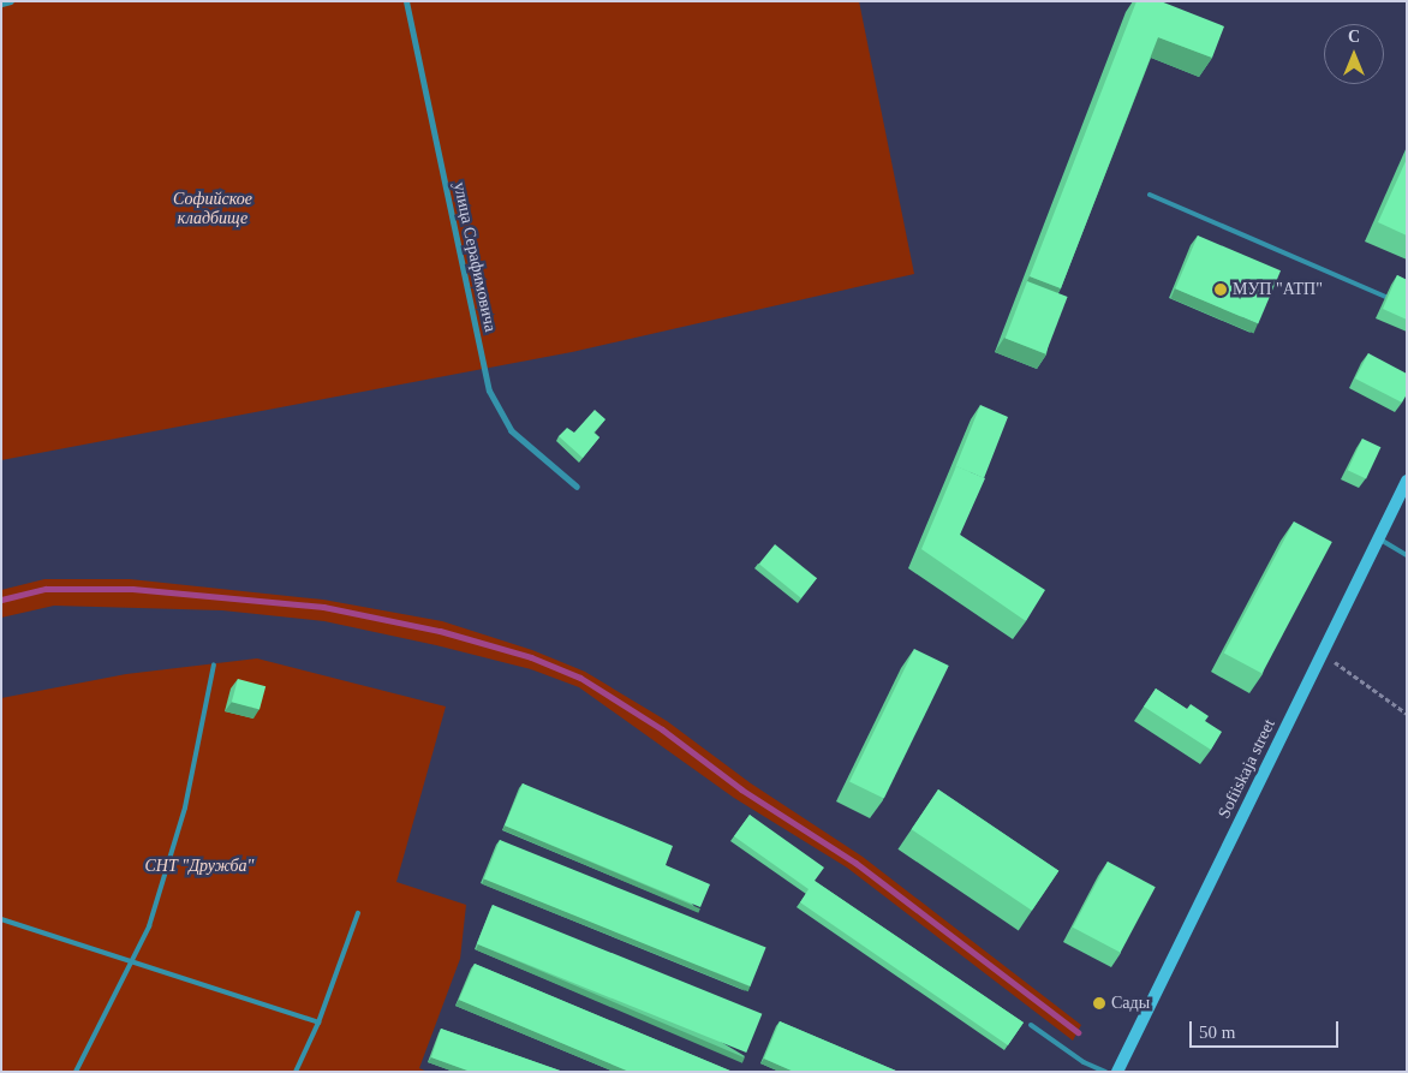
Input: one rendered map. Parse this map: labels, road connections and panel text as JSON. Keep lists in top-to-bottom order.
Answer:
{
  "streets": {
    "main road": ["Sofiiskaja street"],
    "street": ["улица Серафимовича"]
  },
  "parks": ["Софийское кладбище", "СНТ \"Дружба\""],
  "places": ["МУП \"АТП\"", "Сады"],
  "scale_bar": "50 m",
  "north": "top"
}
